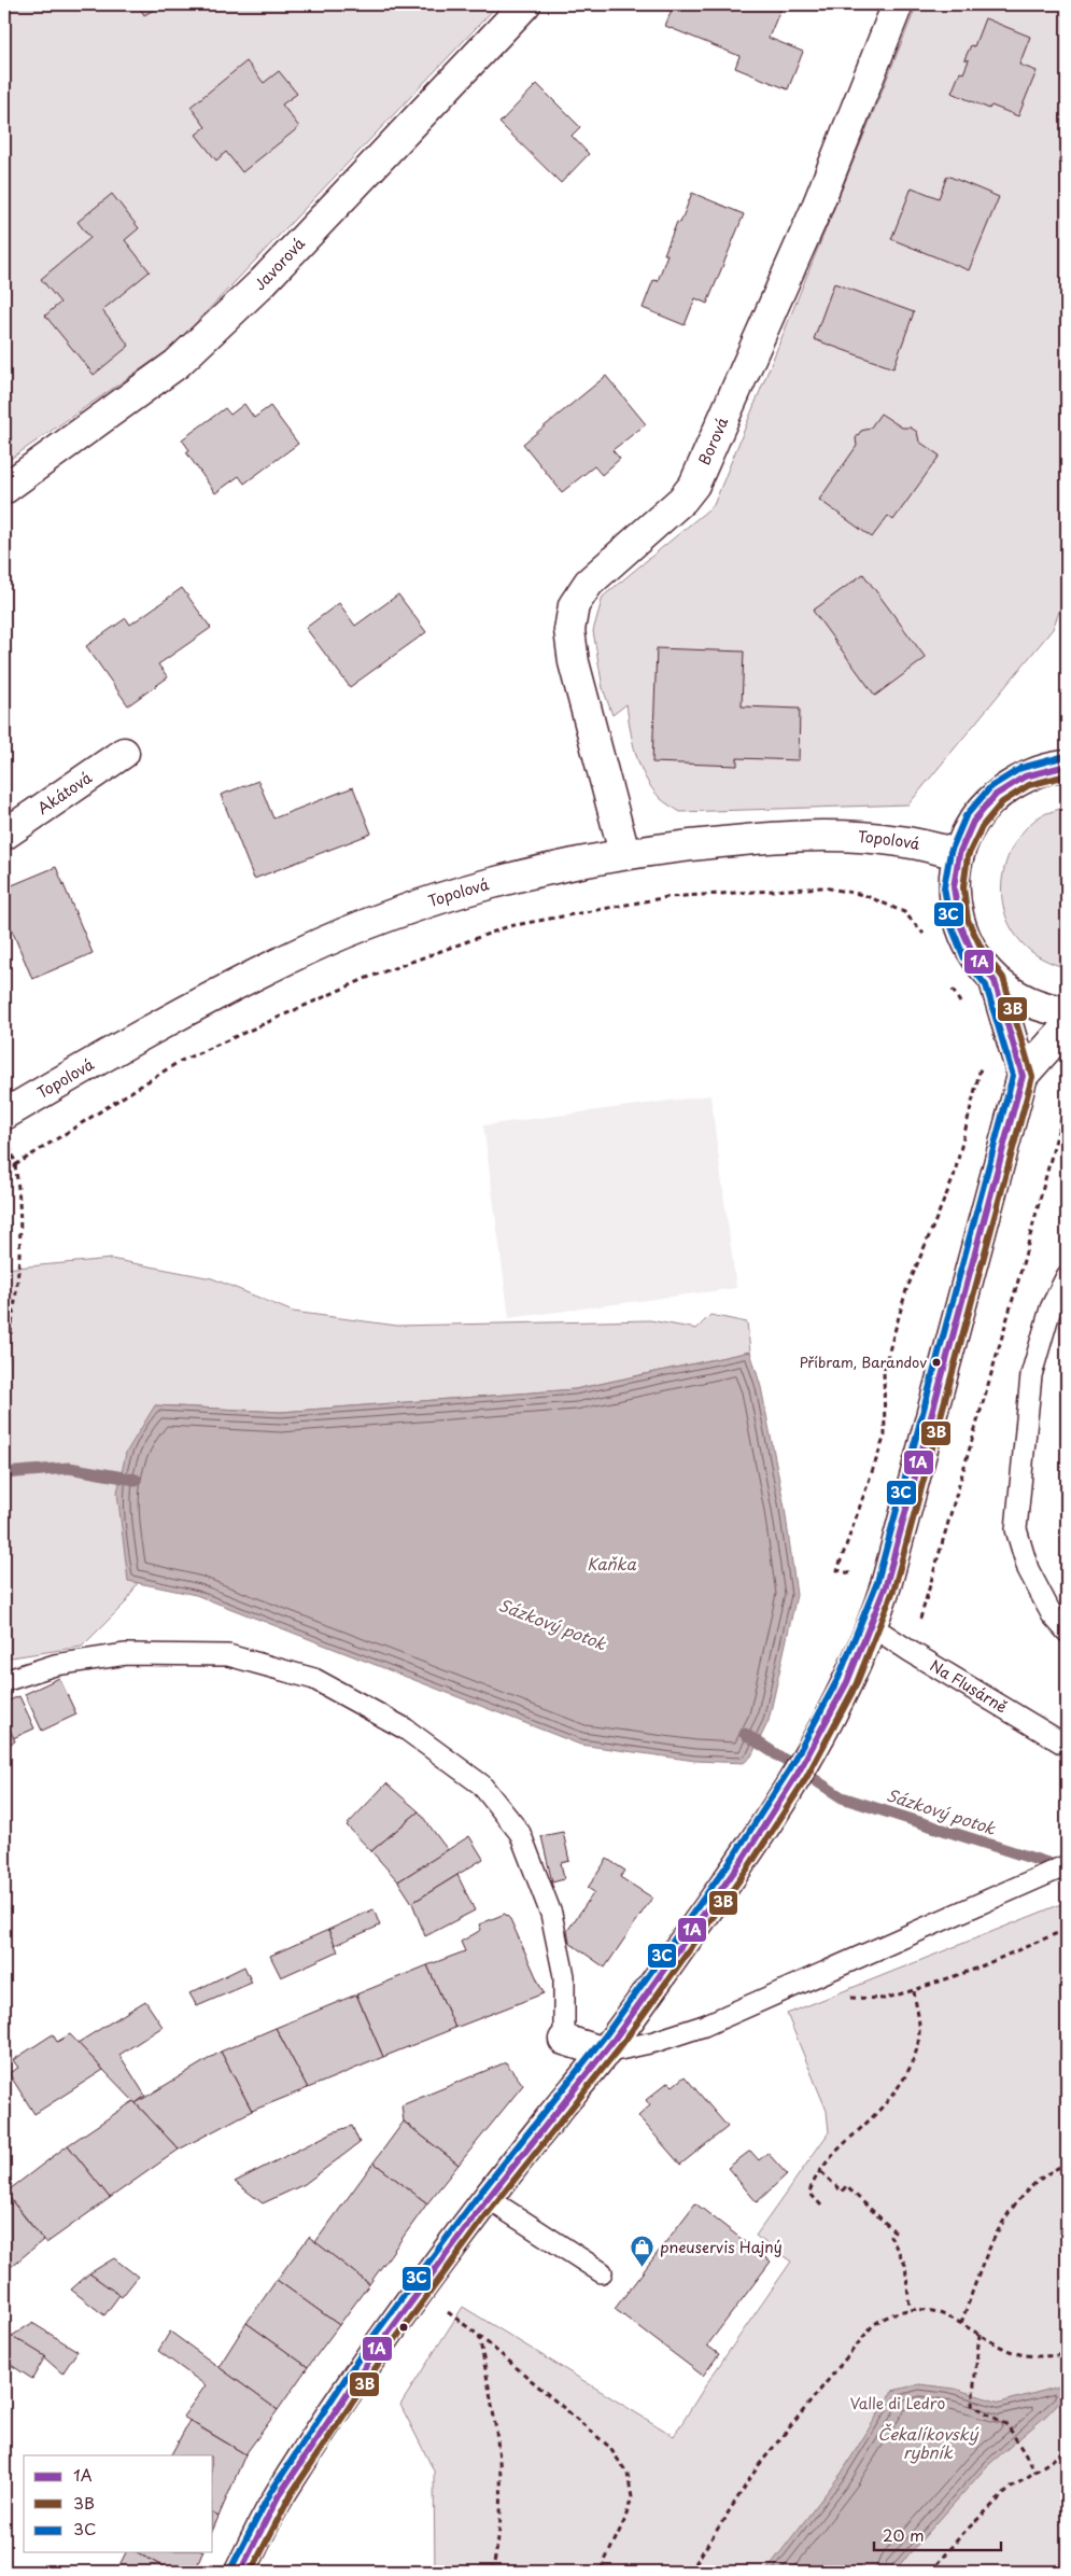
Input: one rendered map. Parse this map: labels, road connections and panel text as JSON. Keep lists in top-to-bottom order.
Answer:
{
  "streets": {
    "street": [
      "Javorová",
      "Borová",
      "Akátová",
      "Topolová"
    ],
    "lane": ["Na Flusárně"]
  },
  "crossings": [
    ["Borová", "Topolová"]
  ],
  "water": ["Kaňka", "Sázkový potok", "Čekalíkovský rybník"],
  "parks": ["Valle di Ledro"],
  "places": {
    "other": ["Příbram, Barandov"],
    "shop": ["pneuservis Hajný"]
  },
  "lines": ["transit line 3C", "transit line 1A", "transit line 3B"],
  "legend": ["1A", "3B", "3C"],
  "scale_bar": "20 m"
}
